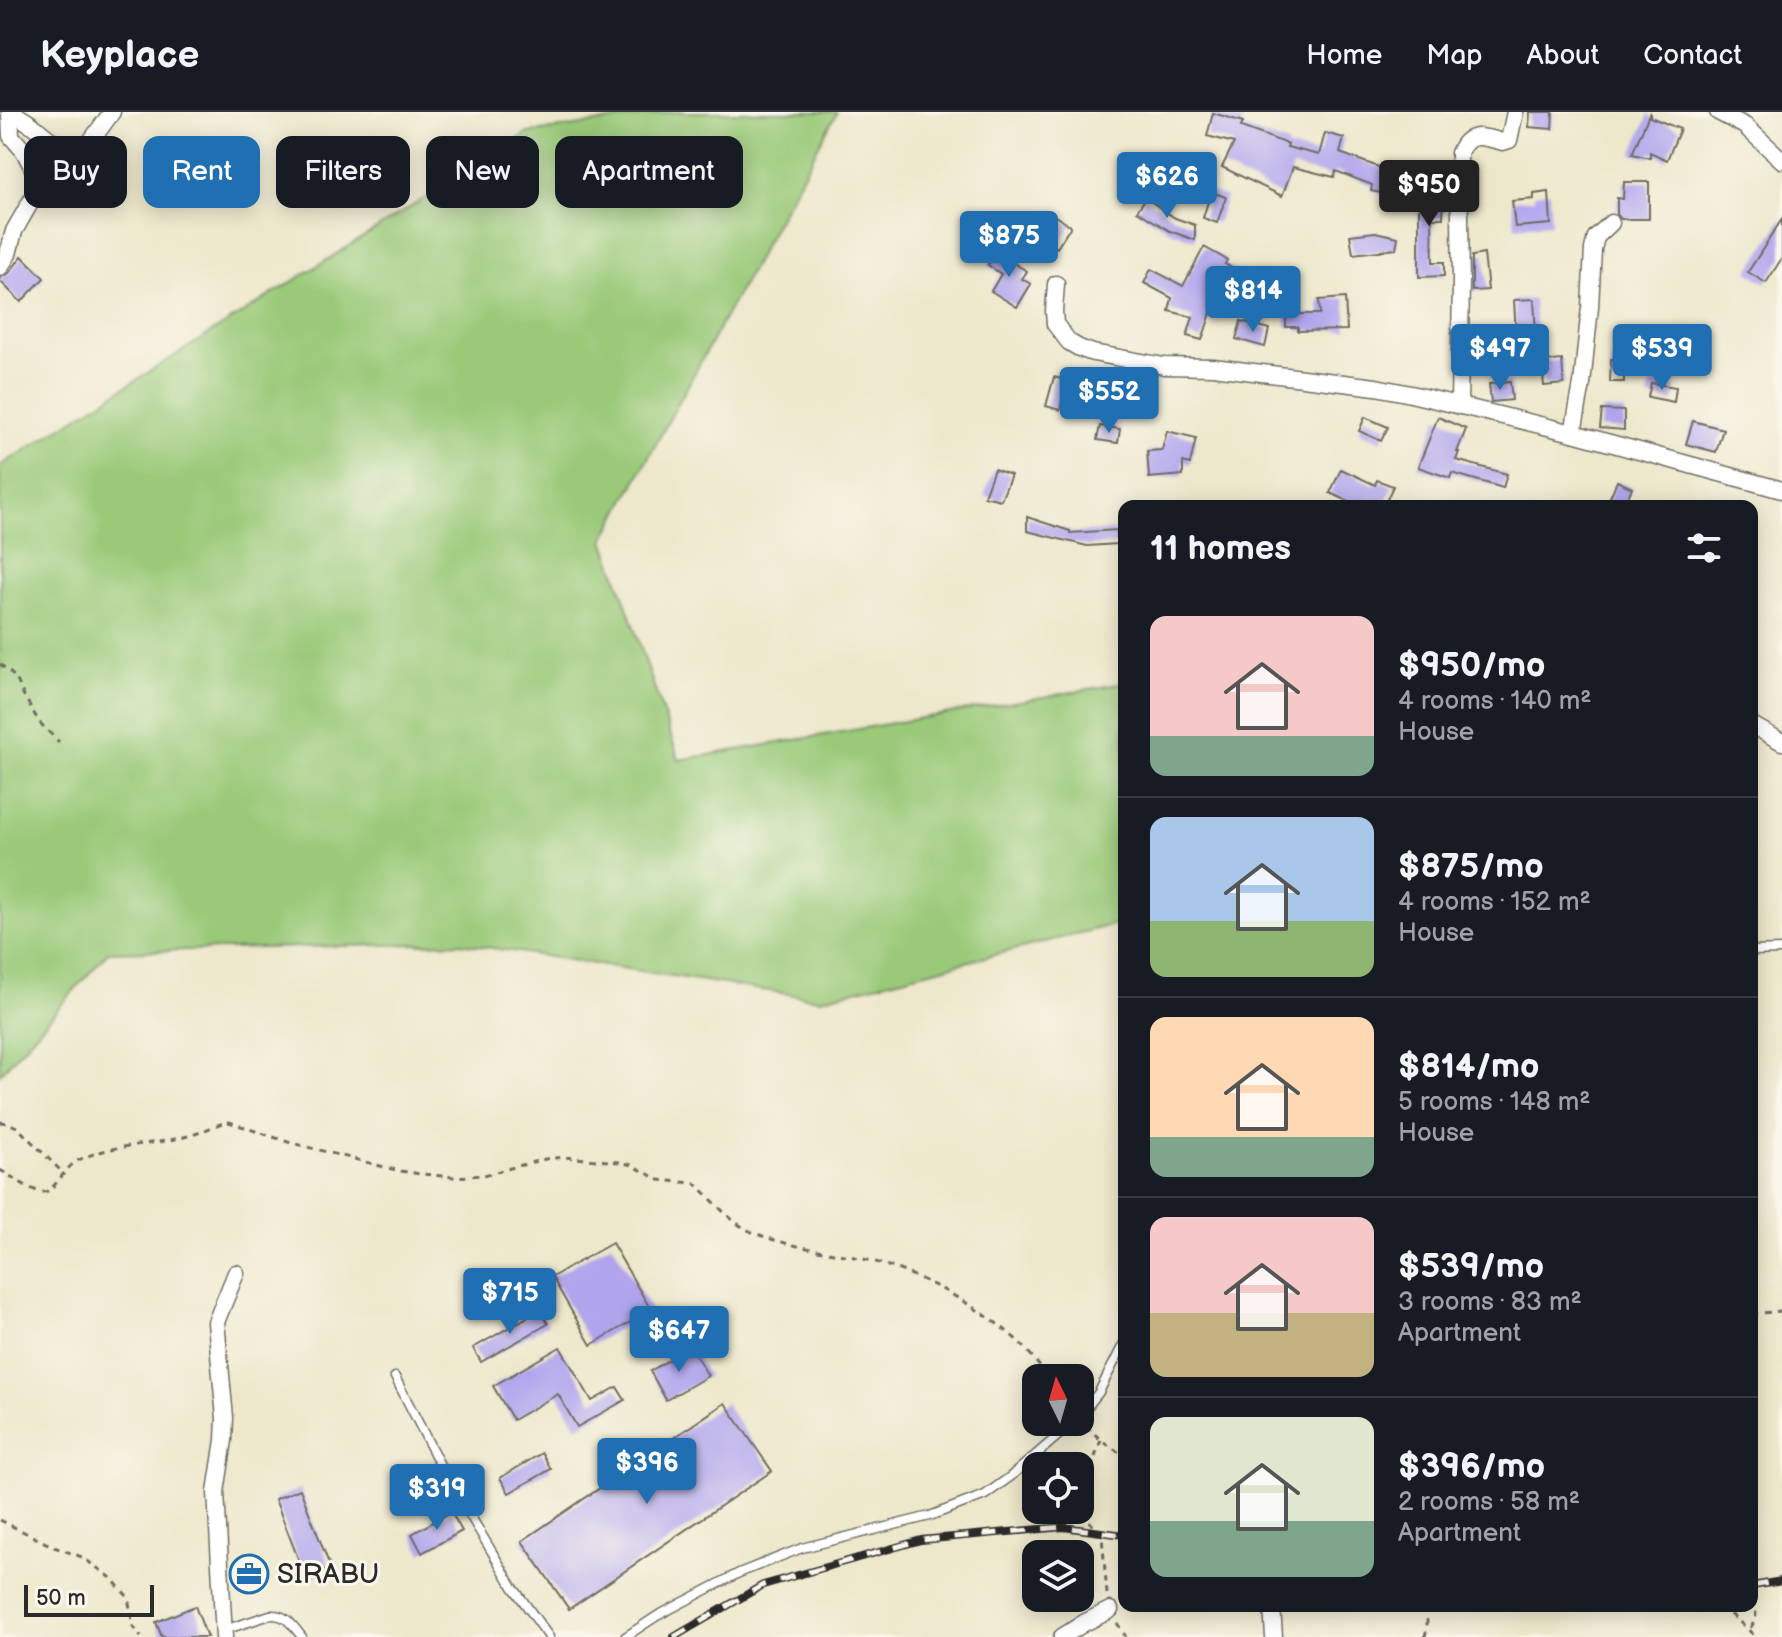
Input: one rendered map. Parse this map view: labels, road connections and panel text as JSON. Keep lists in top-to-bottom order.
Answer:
{
  "places": {
    "office": ["SIRABU"]
  },
  "scale_bar": "50 m",
  "north": "top",
  "page": {
    "header": "Keyplace",
    "nav": [
      "Home",
      "Map",
      "About",
      "Contact"
    ],
    "chip": [
      "Buy",
      "Rent",
      "Filters",
      "New",
      "Apartment"
    ],
    "price": [
      "$626",
      "$950",
      "$875",
      "$814",
      "$497",
      "$539",
      "$552",
      "$715",
      "$647",
      "$396",
      "$319"
    ],
    "heading": "11 homes",
    "list": [
      {
        "name": "$950/mo",
        "note": "4 rooms · 140 m² · House"
      },
      {
        "name": "$875/mo",
        "note": "4 rooms · 152 m² · House"
      },
      {
        "name": "$814/mo",
        "note": "5 rooms · 148 m² · House"
      },
      {
        "name": "$539/mo",
        "note": "3 rooms · 83 m² · Apartment"
      },
      {
        "name": "$396/mo",
        "note": "2 rooms · 58 m² · Apartment"
      }
    ],
    "scale": "50 m"
  }
}
